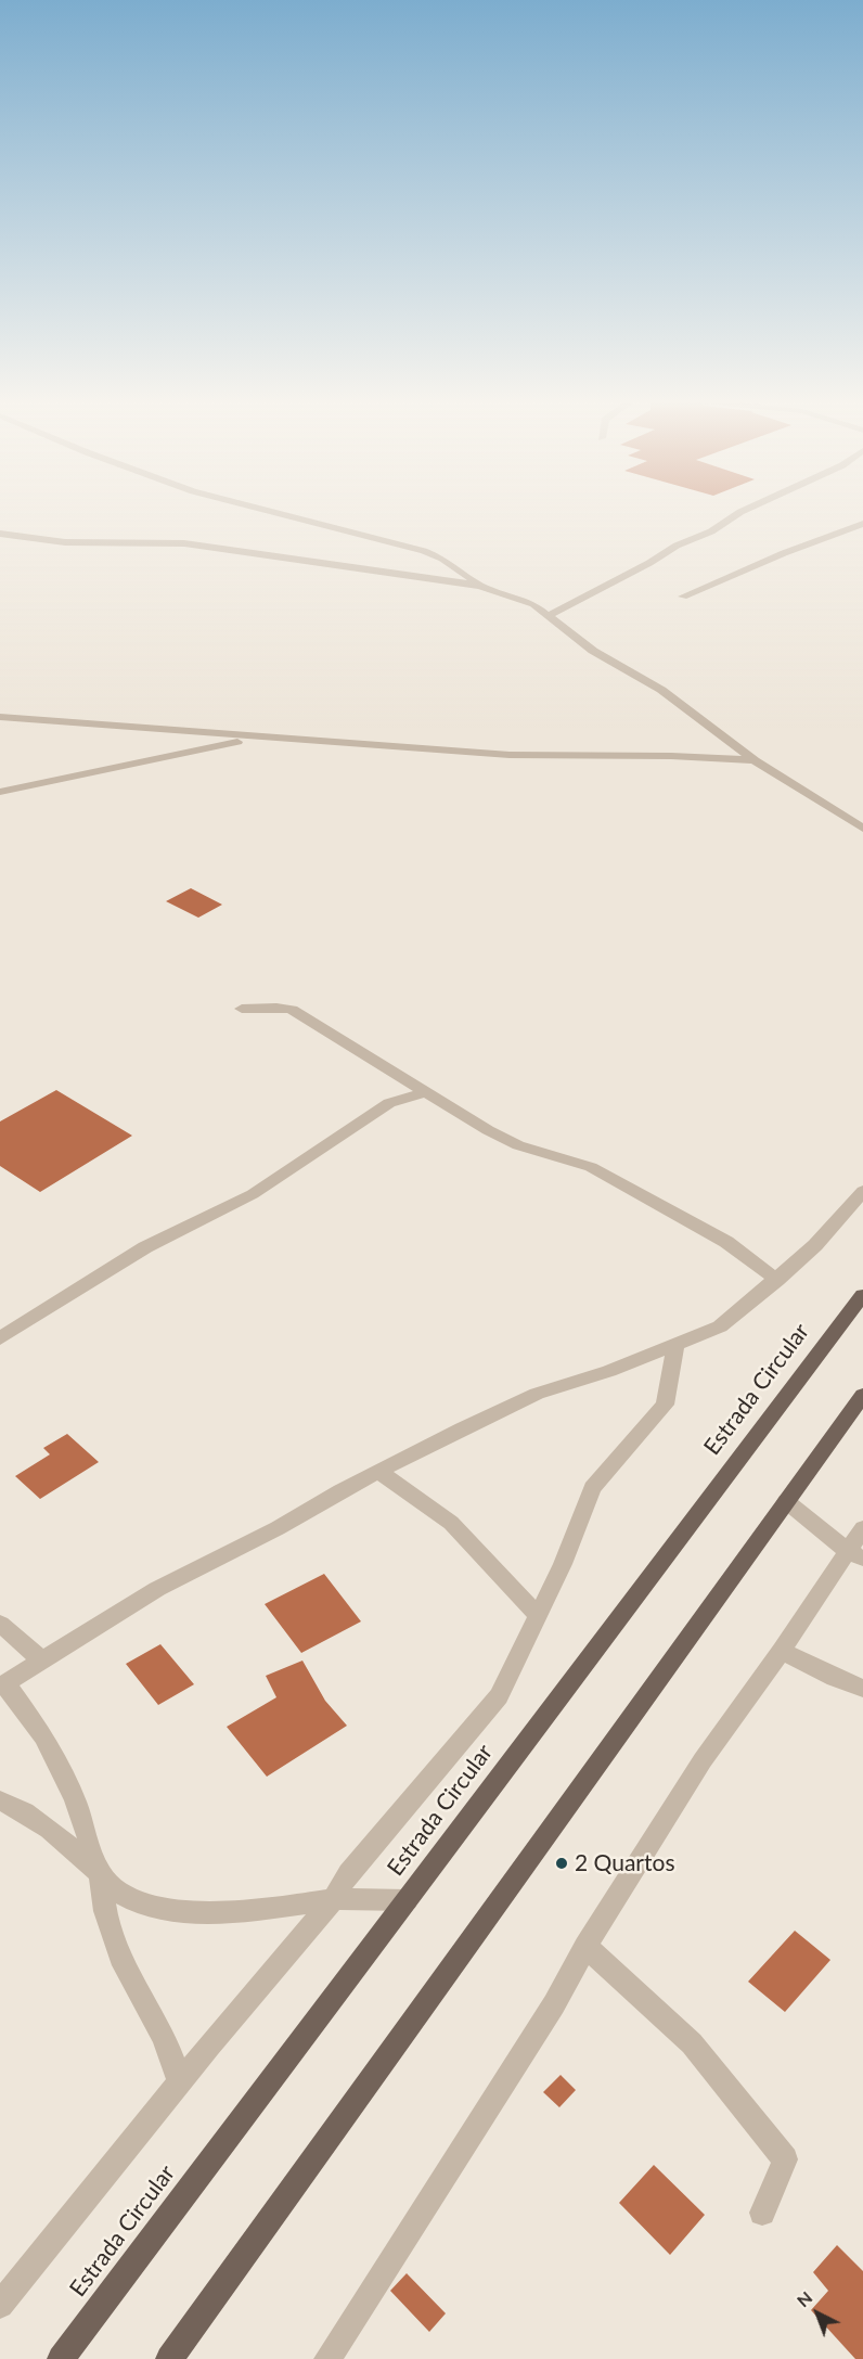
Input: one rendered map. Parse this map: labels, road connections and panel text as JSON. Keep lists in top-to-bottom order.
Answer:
{
  "streets": {
    "main road": ["Estrada Circular"]
  },
  "places": ["2 Quartos"],
  "north": "top left"
}
